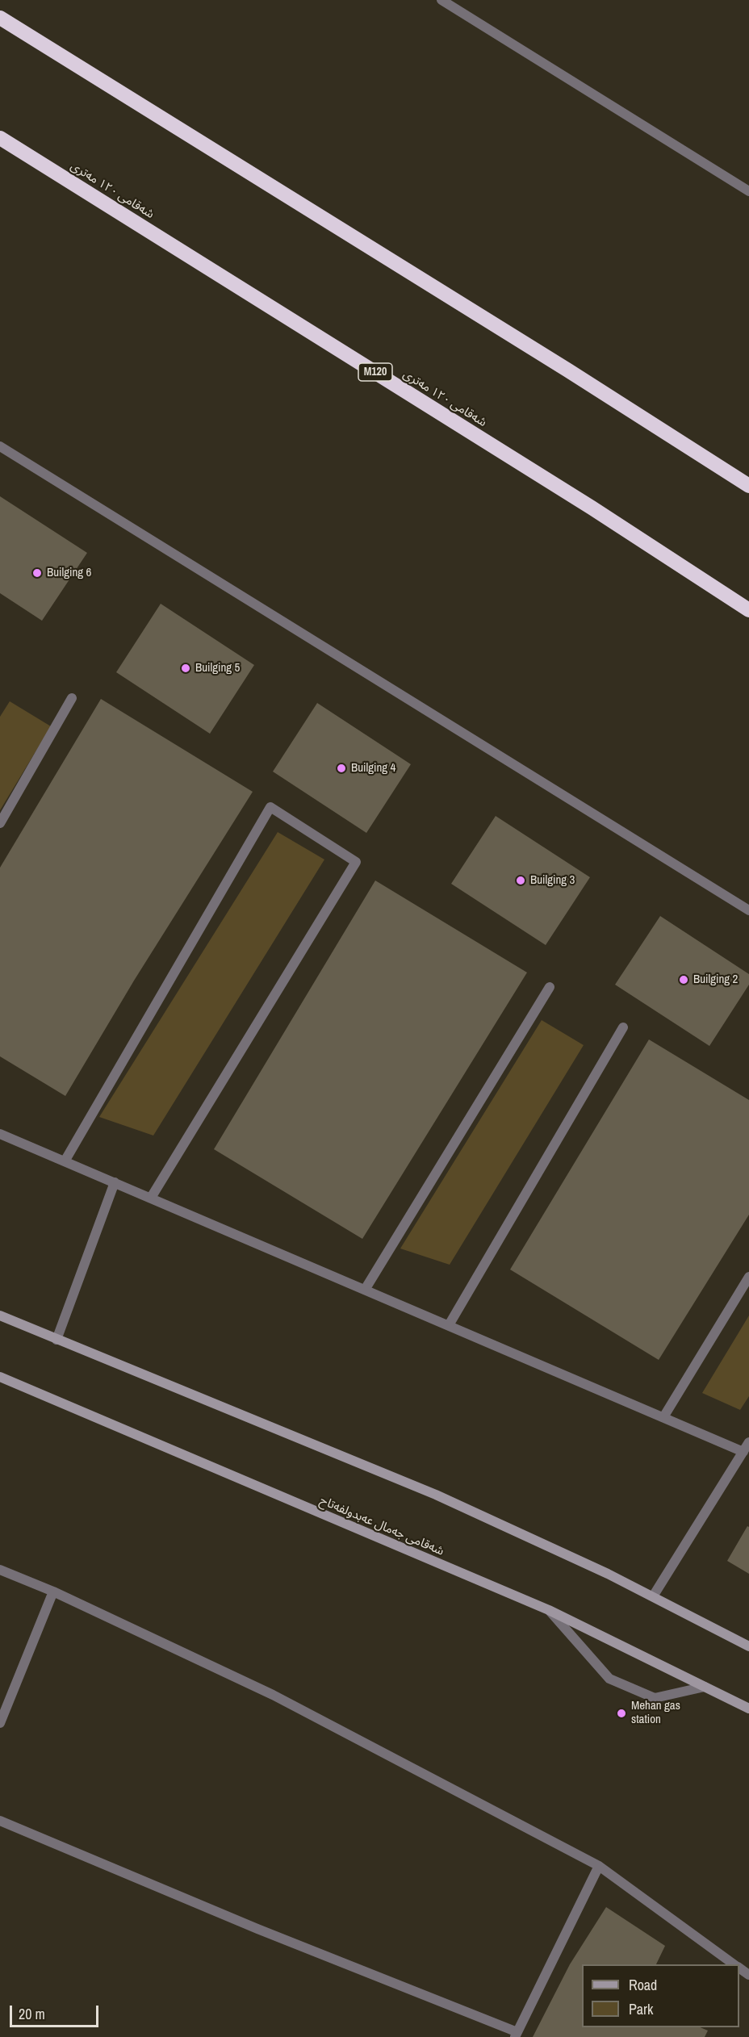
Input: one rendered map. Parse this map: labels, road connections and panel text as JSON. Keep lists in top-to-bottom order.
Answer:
{
  "streets": {
    "highway": ["شەقامی ١٢٠ مەتری", "M120"],
    "main road": ["شەقامی جەمال عەبدولفەتاح"]
  },
  "places": [
    "Builging 6",
    "Builging 5",
    "Builging 4",
    "Builging 3",
    "Builging 2",
    "Mehan gas station"
  ],
  "legend": ["Road", "Park"],
  "scale_bar": "20 m"
}
